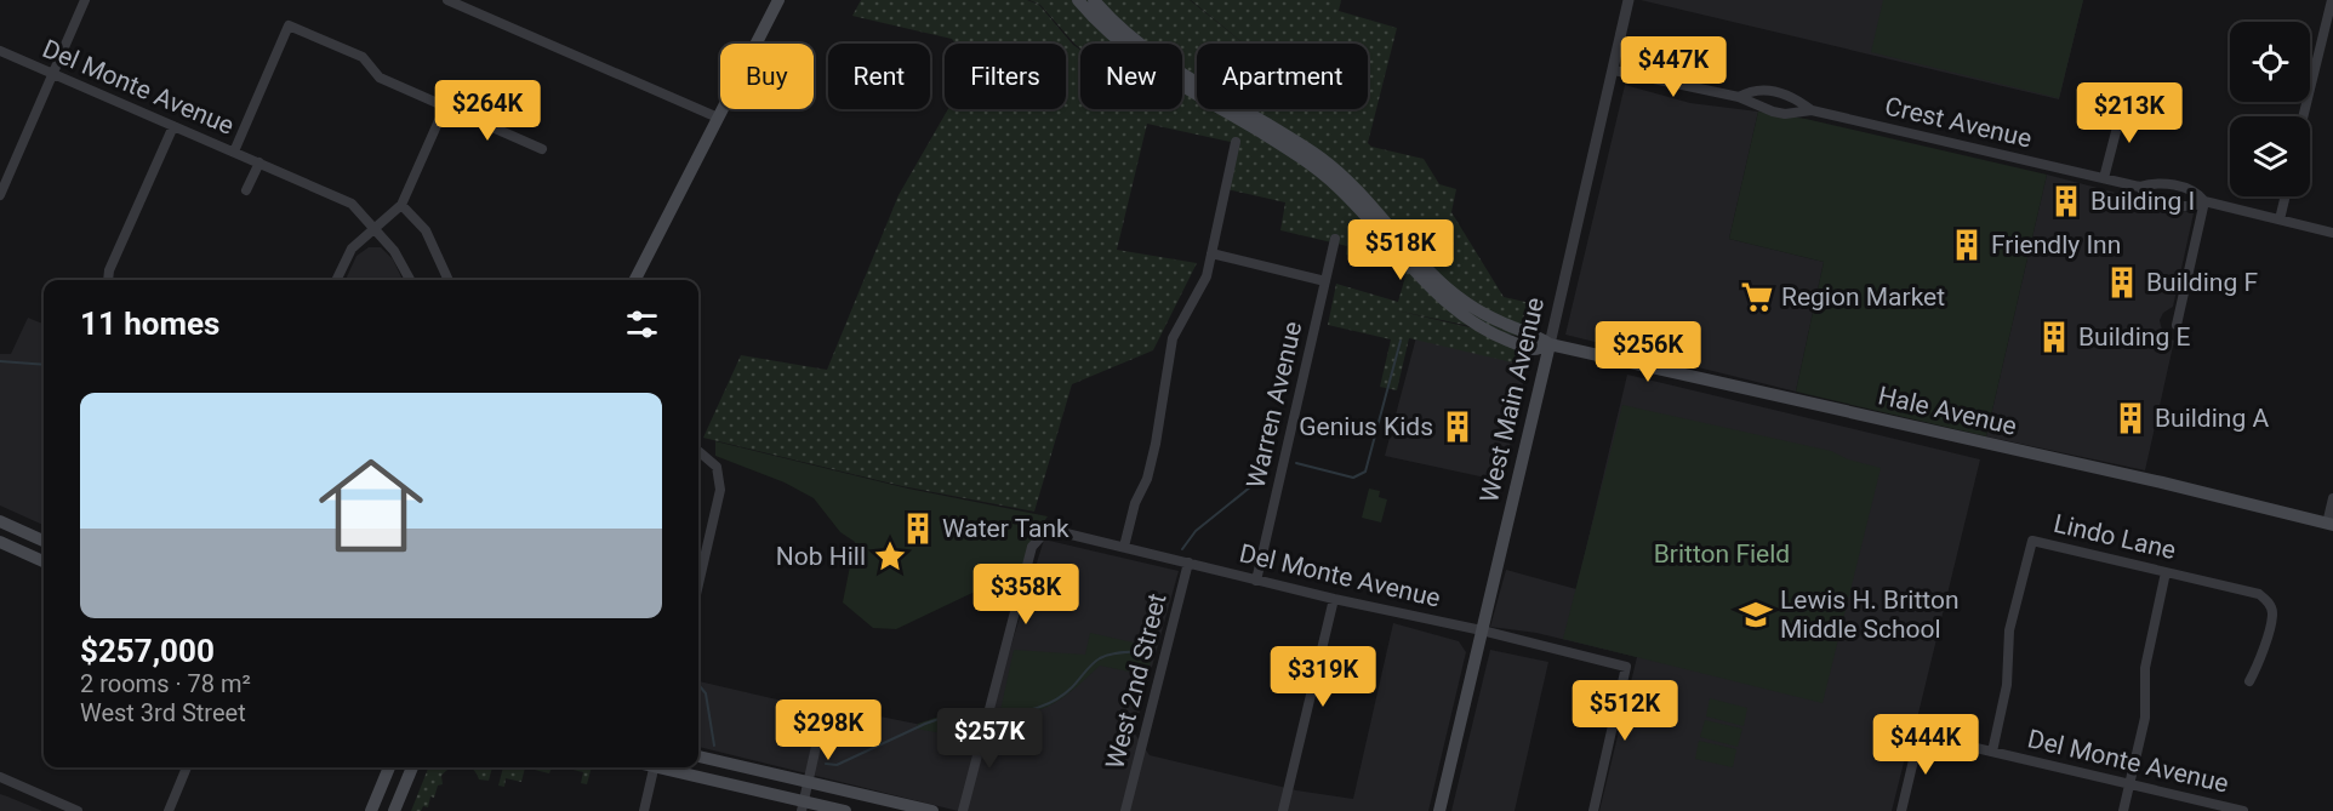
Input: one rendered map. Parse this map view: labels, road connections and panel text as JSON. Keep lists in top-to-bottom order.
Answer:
{
  "streets": {
    "main road": ["West Main Avenue", "Hale Avenue"],
    "street": [
      "Del Monte Avenue",
      "Crest Avenue",
      "Warren Avenue",
      "Lindo Lane",
      "West 2nd Street"
    ]
  },
  "crossings": [
    ["Del Monte Avenue", "West Main Avenue"],
    ["Del Monte Avenue", "Warren Avenue"],
    ["Del Monte Avenue", "Lindo Lane"],
    ["Del Monte Avenue", "West 2nd Street"],
    ["Crest Avenue", "West Main Avenue"],
    ["West Main Avenue", "Hale Avenue"]
  ],
  "parks": ["Britton Field"],
  "places": {
    "building": [
      "Building I",
      "Friendly Inn",
      "Building F",
      "Building E",
      "Building A",
      "Genius Kids",
      "Water Tank"
    ],
    "supermarket": ["Region Market"],
    "place": ["Nob Hill"],
    "school or university": ["Lewis H. Britton Middle School"]
  },
  "page": {
    "price": [
      "$447K",
      "$264K",
      "$213K",
      "$518K",
      "$256K",
      "$358K",
      "$319K",
      "$512K",
      "$298K",
      "$257K",
      "$444K"
    ],
    "chip": [
      "Buy",
      "Rent",
      "Filters",
      "New",
      "Apartment"
    ],
    "heading": "11 homes",
    "list": [
      {
        "name": "$257,000",
        "note": "2 rooms · 78 m² · West 3rd Street"
      }
    ]
  }
}
